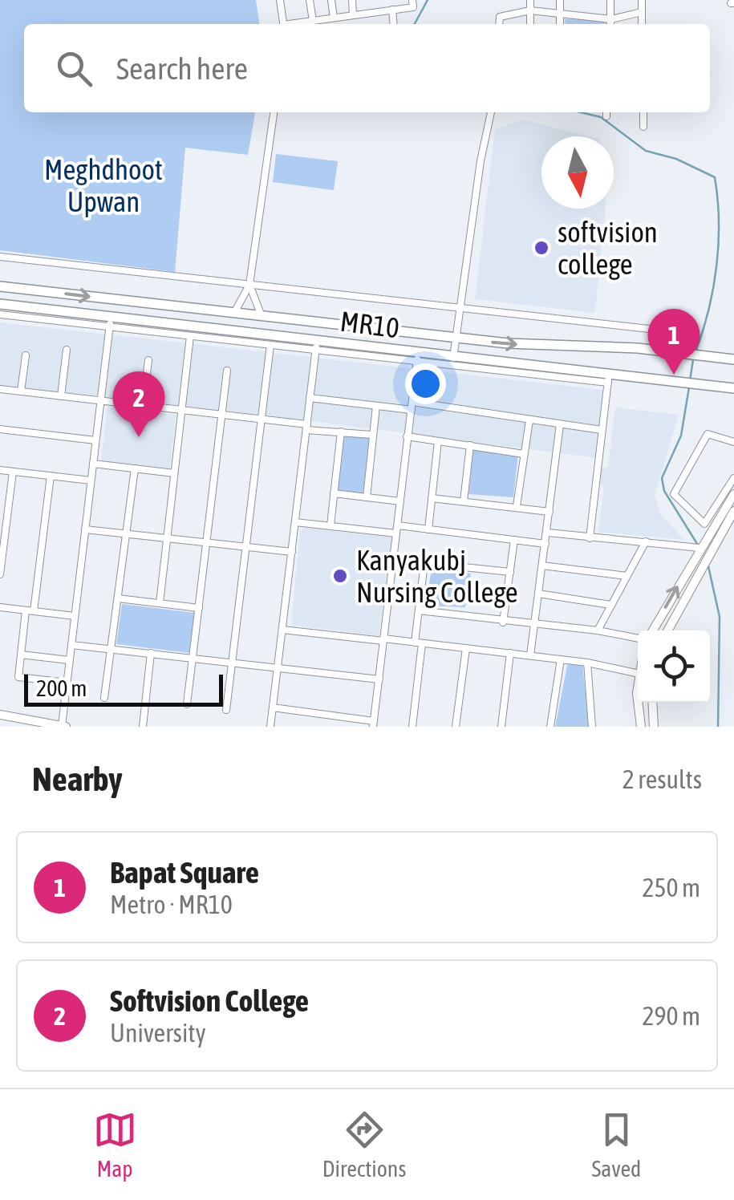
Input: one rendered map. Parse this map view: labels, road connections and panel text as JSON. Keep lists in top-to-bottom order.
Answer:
{
  "streets": {
    "main road": ["MR10"]
  },
  "parks": ["Meghdhoot Upwan"],
  "places": ["softvision college", "Kanyakubj Nursing College"],
  "scale_bar": "200 m",
  "north": "bottom",
  "page": {
    "search": "Search here",
    "pins": ["1", "2"],
    "scale": "200 m",
    "heading": ["Nearby", "2 results"],
    "list": [
      {
        "mark": "1",
        "name": "Bapat Square",
        "note": "Metro · MR10",
        "value": "250 m"
      },
      {
        "mark": "2",
        "name": "Softvision College",
        "note": "University",
        "value": "290 m"
      }
    ],
    "nav": ["Map", "Directions", "Saved"]
  }
}
